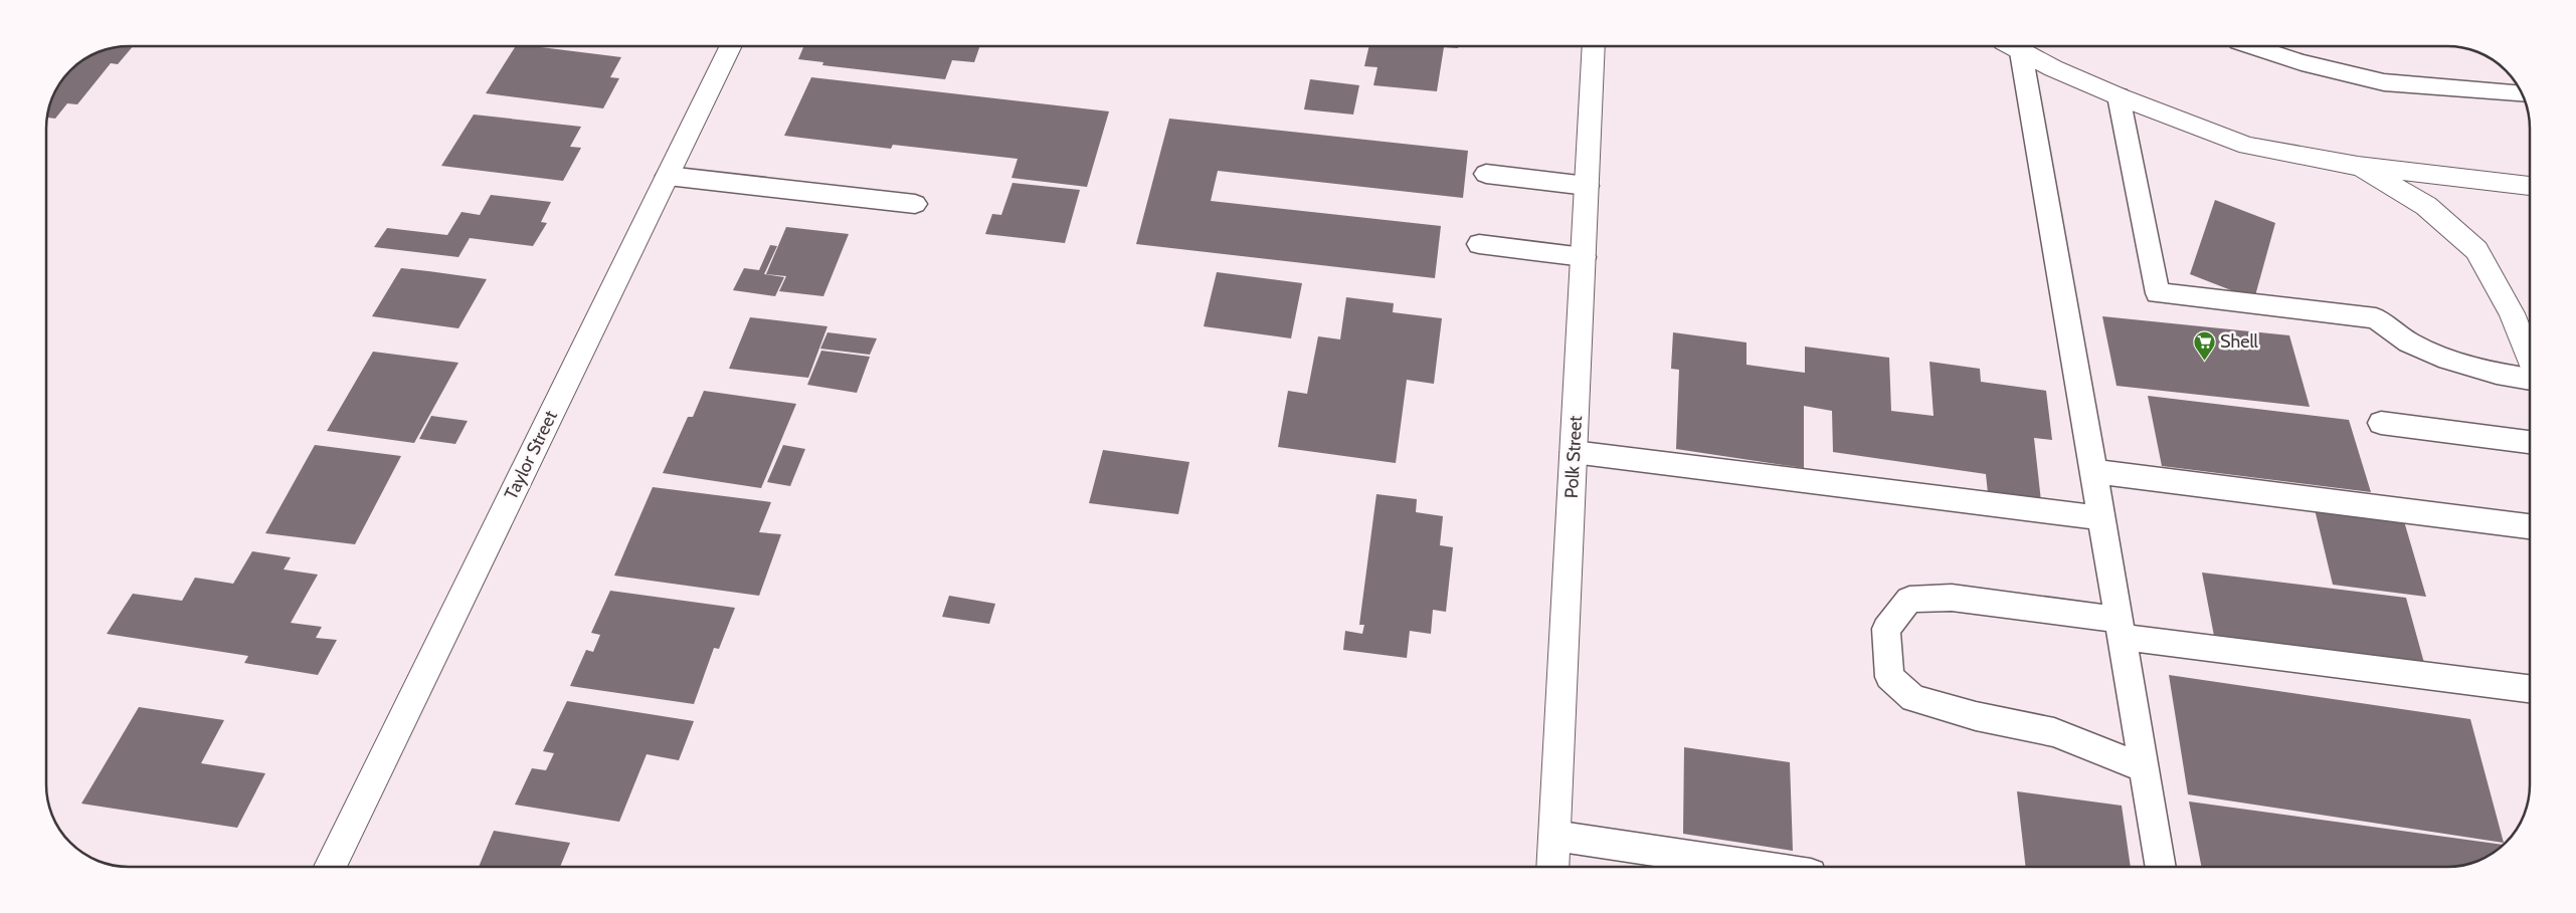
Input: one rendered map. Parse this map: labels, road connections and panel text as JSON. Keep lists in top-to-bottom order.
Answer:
{
  "streets": {
    "street": ["Taylor Street", "Polk Street"]
  },
  "places": {
    "supermarket": ["Shell"]
  }
}
